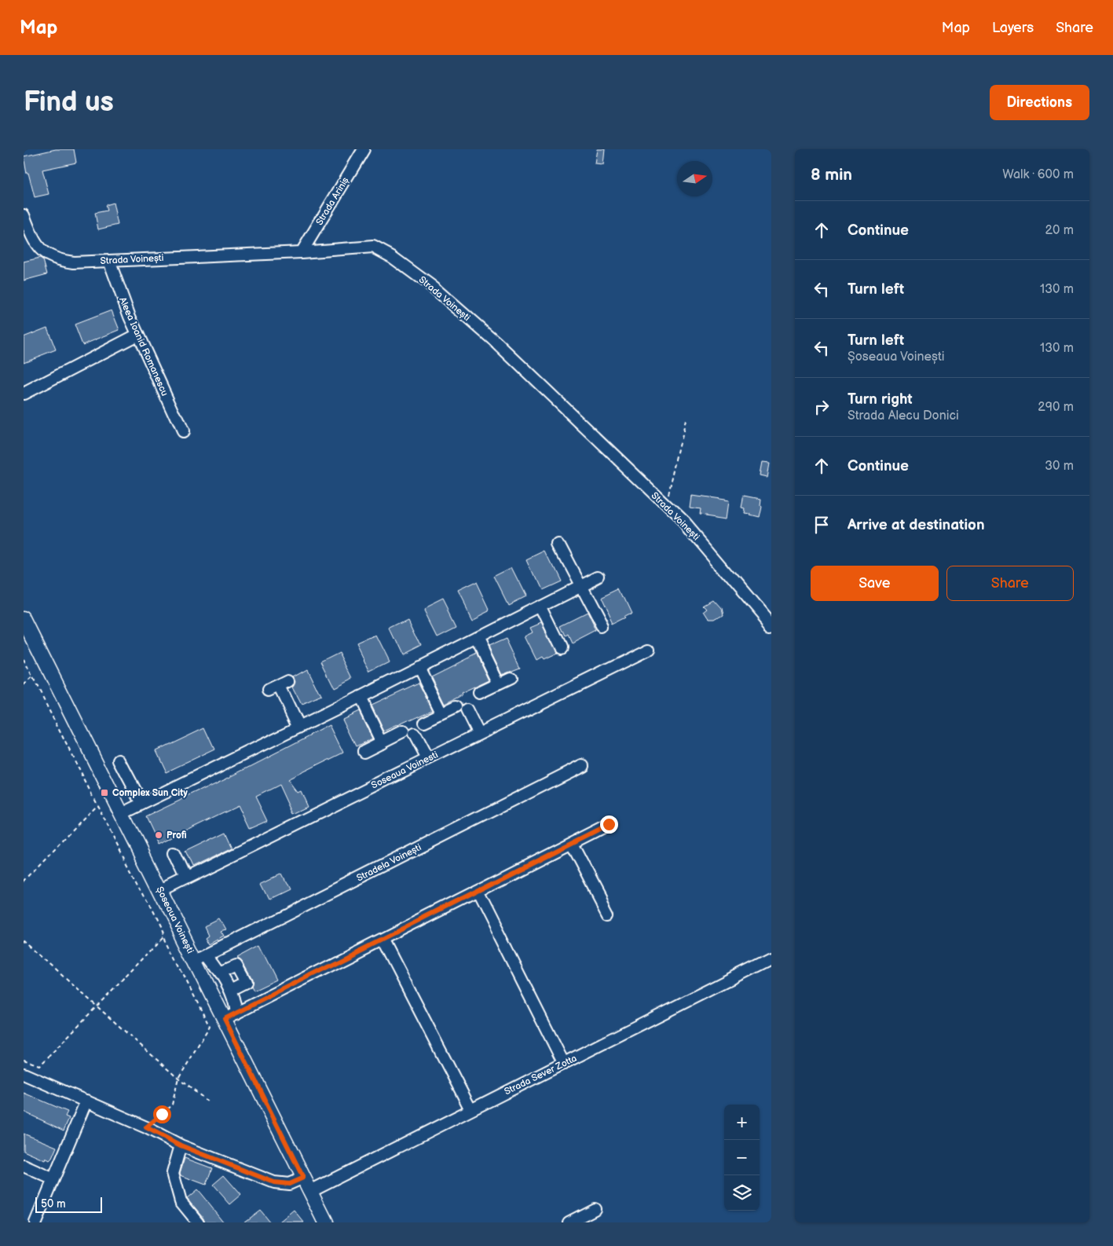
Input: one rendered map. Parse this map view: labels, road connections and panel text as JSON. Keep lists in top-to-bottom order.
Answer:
{
  "streets": {
    "main road": ["Șoseaua Voinești"],
    "street": [
      "Strada Ariniș",
      "Strada Voinești",
      "Aleea Ioanid Romanescu",
      "Soseaua Voinesti",
      "Stradela Voinești",
      "Strada Sever Zotta"
    ]
  },
  "crossings": [
    ["Strada Ariniș", "Strada Voinești"],
    ["Strada Voinești", "Aleea Ioanid Romanescu"],
    ["Soseaua Voinesti", "Șoseaua Voinești"],
    ["Stradela Voinești", "Șoseaua Voinești"],
    ["Șoseaua Voinești", "Strada Sever Zotta"]
  ],
  "places": {
    "transit": ["Complex Sun City"],
    "other": ["Profi"]
  },
  "scale_bar": "50 m",
  "north": "right",
  "page": {
    "header": "Map",
    "nav": ["Map", "Layers", "Share"],
    "buttons": [
      "Directions",
      ["Save", "Share"]
    ],
    "title": "Find us",
    "heading": ["8 min", "Walk · 600 m"],
    "list": [
      ["Continue", "20 m"],
      ["Turn left", "130 m"],
      ["Turn left", "Șoseaua Voinești", "130 m"],
      ["Turn right", "Strada Alecu Donici", "290 m"],
      ["Continue", "30 m"],
      "Arrive at destination"
    ],
    "map_buttons": ["+", "−"],
    "scale": "50 m"
  }
}
